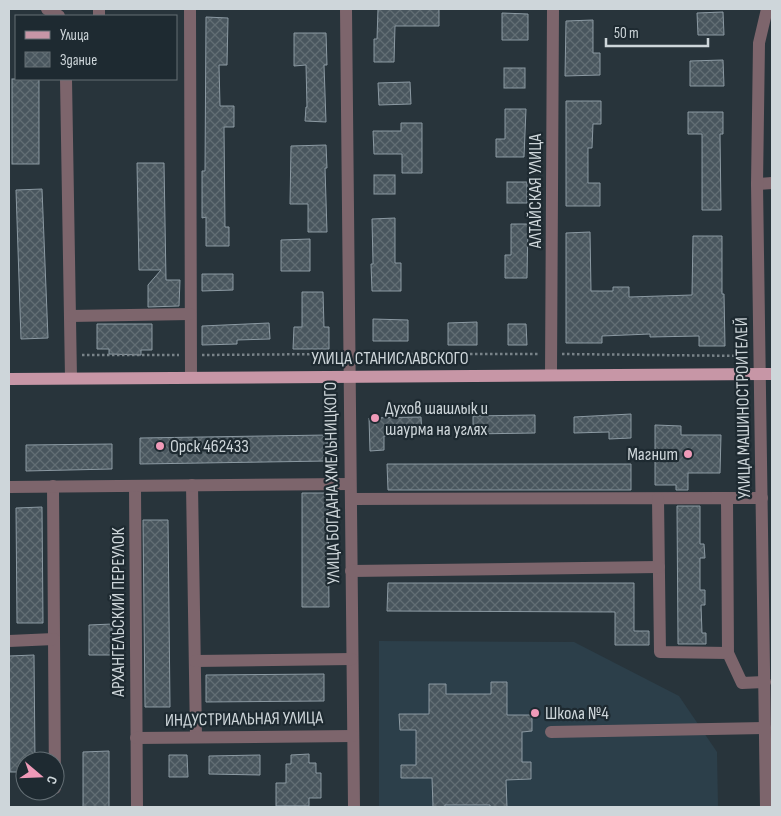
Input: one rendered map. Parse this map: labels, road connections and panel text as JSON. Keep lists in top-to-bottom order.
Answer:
{
  "streets": {
    "main road": ["УЛИЦА СТАНИСЛАВСКОГО"],
    "street": [
      "АЛТАЙСКАЯ УЛИЦА",
      "УЛИЦА МАШИНОСТРОИТЕЛЕЙ",
      "УЛИЦА БОГДАНА ХМЕЛЬНИЦКОГО",
      "АРХАНГЕЛЬСКИЙ ПЕРЕУЛОК",
      "ИНДУСТРИАЛЬНАЯ УЛИЦА"
    ]
  },
  "crossings": [
    ["АЛТАЙСКАЯ УЛИЦА", "УЛИЦА СТАНИСЛАВСКОГО"],
    ["УЛИЦА СТАНИСЛАВСКОГО", "УЛИЦА МАШИНОСТРОИТЕЛЕЙ"],
    ["УЛИЦА СТАНИСЛАВСКОГО", "УЛИЦА БОГДАНА ХМЕЛЬНИЦКОГО"],
    ["УЛИЦА БОГДАНА ХМЕЛЬНИЦКОГО", "ИНДУСТРИАЛЬНАЯ УЛИЦА"],
    ["АРХАНГЕЛЬСКИЙ ПЕРЕУЛОК", "ИНДУСТРИАЛЬНАЯ УЛИЦА"]
  ],
  "places": [
    "Духов шашлык и шаурма на углях",
    "Орск 462433",
    "Магнит",
    "Школа №4"
  ],
  "legend": ["Улица", "Здание"],
  "scale_bar": "50 m",
  "north": "right"
}
